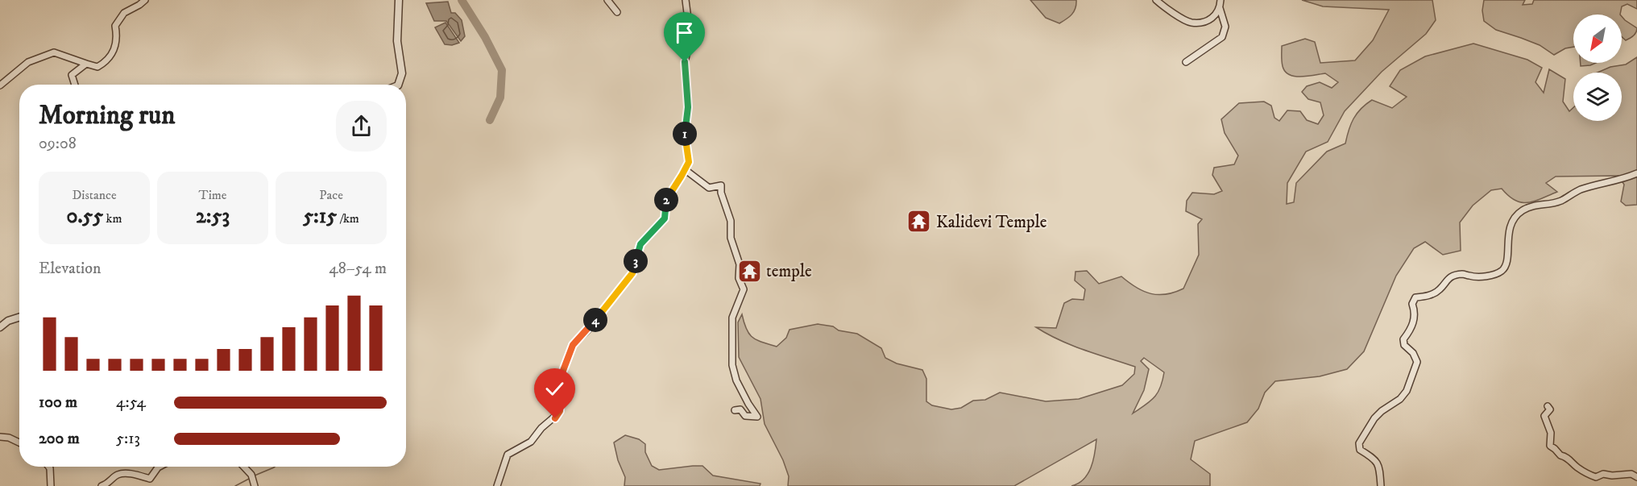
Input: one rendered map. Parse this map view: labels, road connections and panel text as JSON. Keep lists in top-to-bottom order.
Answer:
{
  "places": {
    "temple": ["Kalidevi Temple", "temple"]
  },
  "north": "bottom left",
  "page": {
    "heading": ["Morning run", "09:08"],
    "pins": [
      "1",
      "2",
      "3",
      "4"
    ],
    "stats": [
      ["Distance", "0.55 km"],
      ["Time", "2:53"],
      ["Pace", "5:15 /km"]
    ],
    "chart": ["Elevation", "48–54 m"],
    "list": [
      {
        "name": "100 m",
        "note": "4:54"
      },
      {
        "name": "200 m",
        "note": "5:13"
      }
    ]
  }
}
